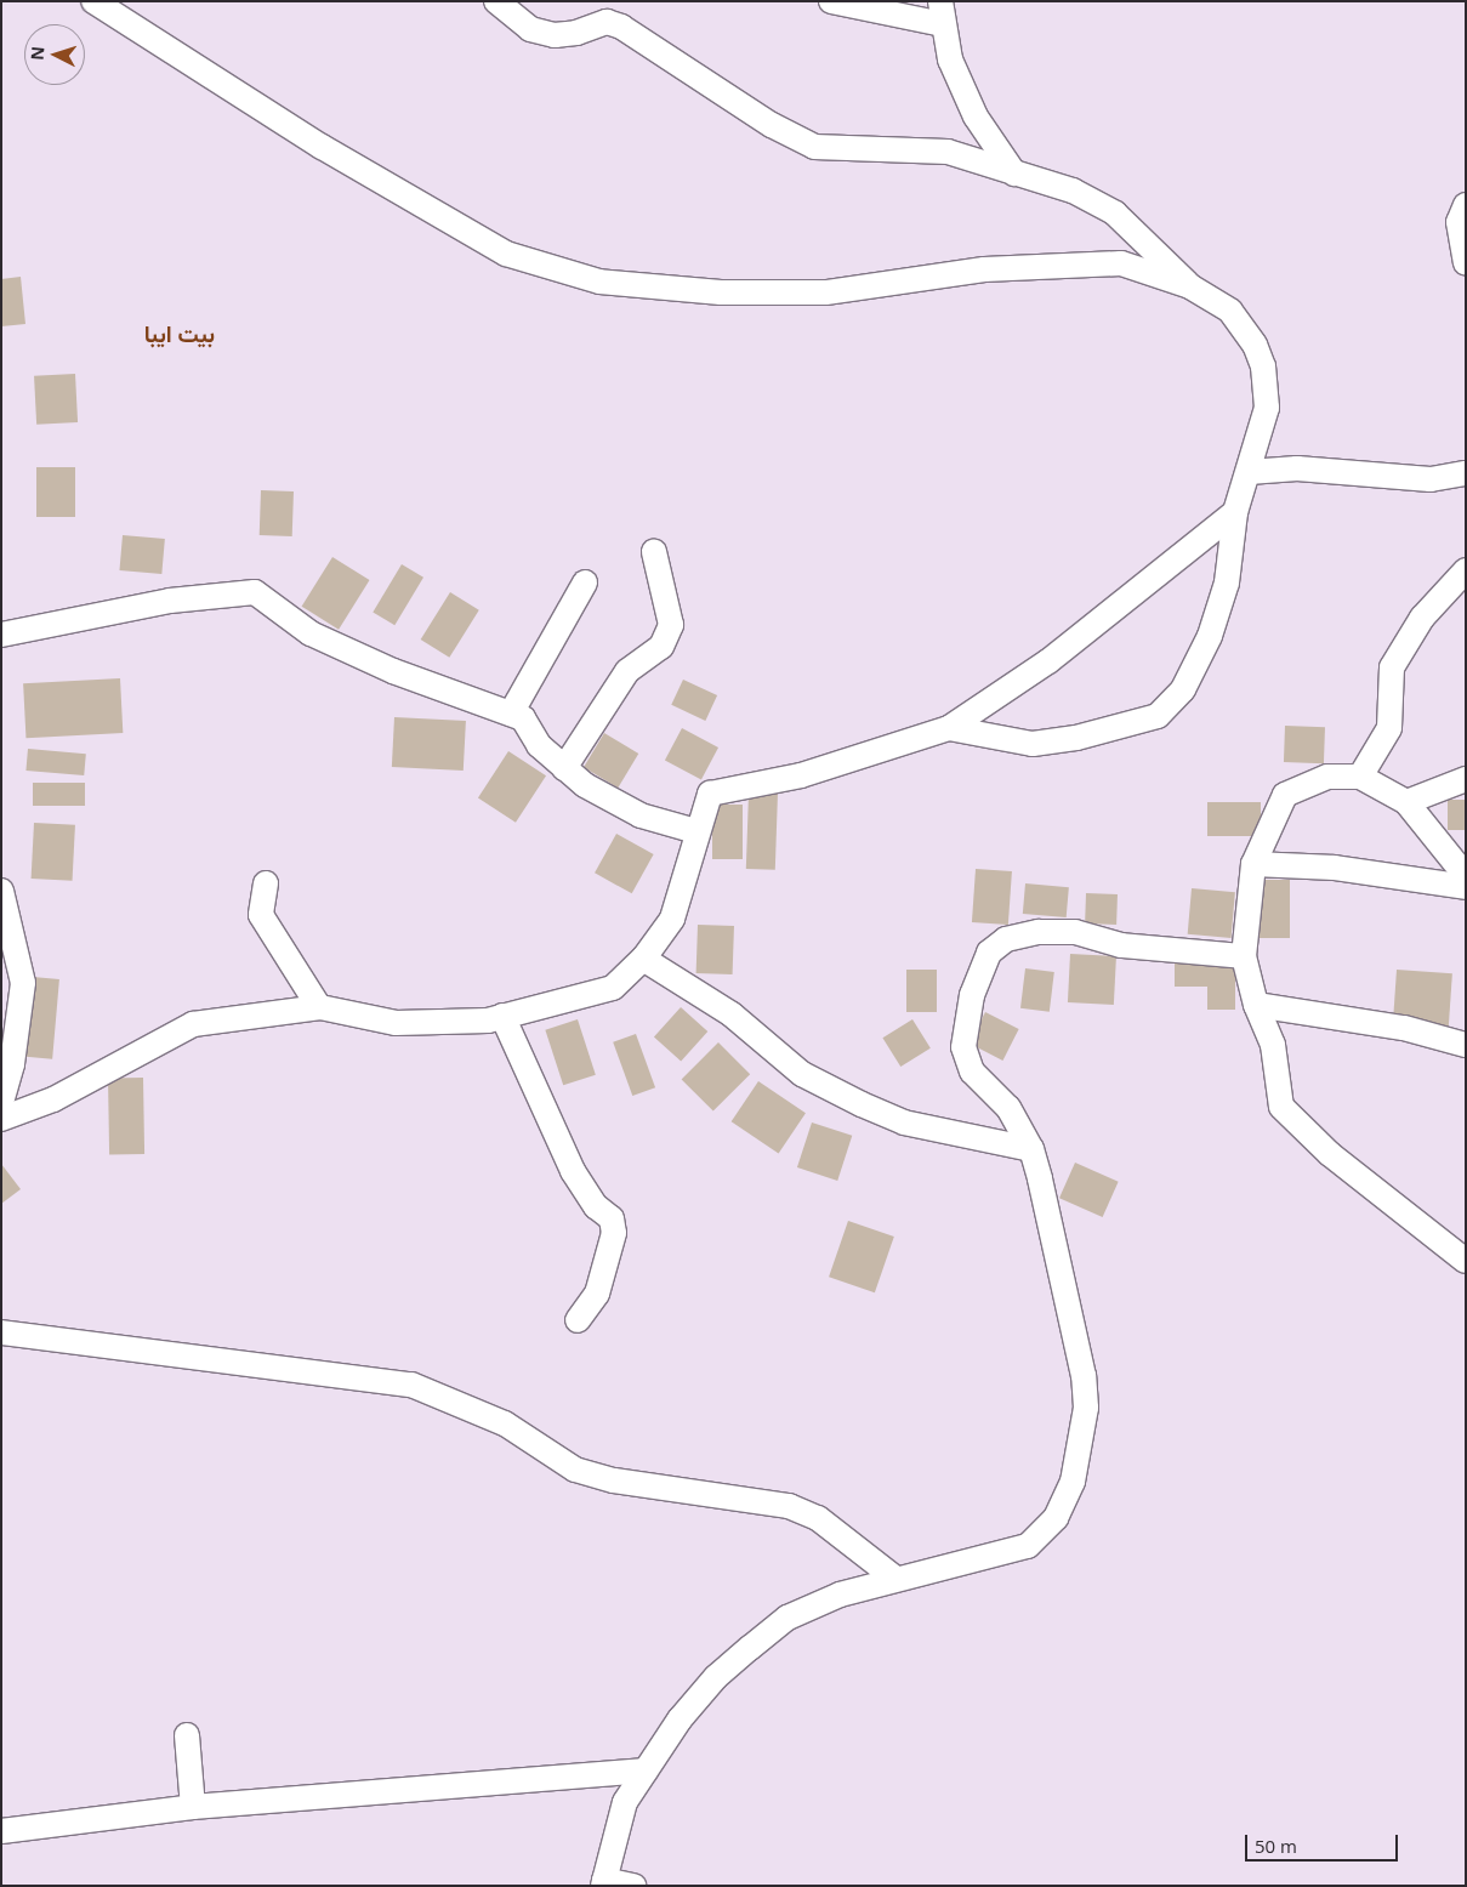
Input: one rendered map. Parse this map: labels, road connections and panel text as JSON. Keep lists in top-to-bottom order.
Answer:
{
  "districts": ["بيت ايبا"],
  "scale_bar": "50 m",
  "north": "left"
}
